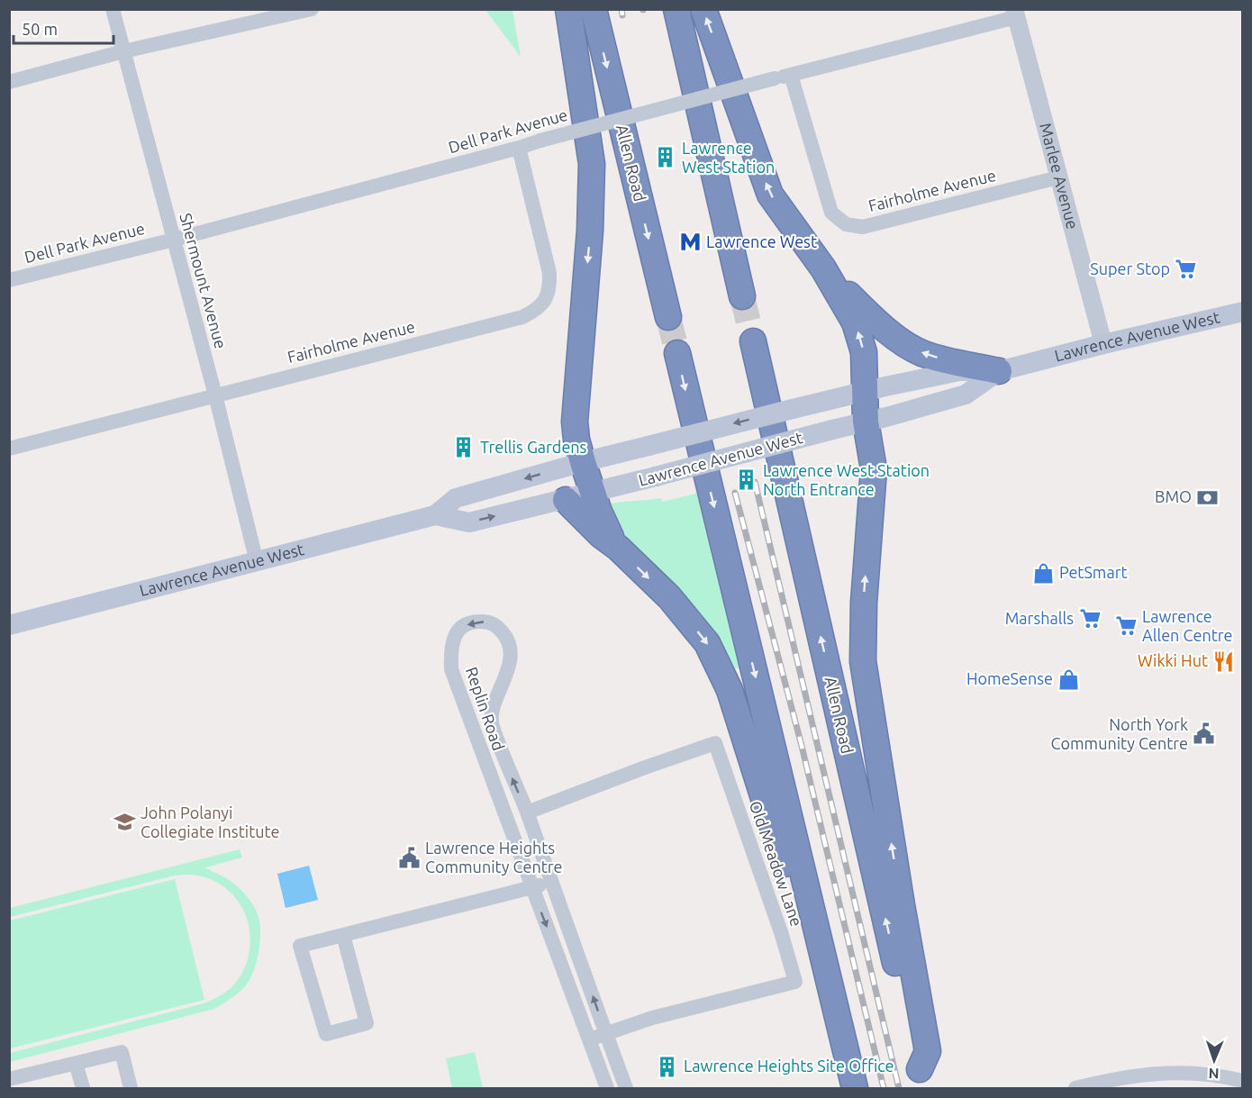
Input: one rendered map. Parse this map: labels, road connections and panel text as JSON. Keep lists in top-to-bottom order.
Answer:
{
  "streets": {
    "highway": ["Allen Road"],
    "main road": ["Lawrence Avenue West"],
    "street": [
      "Dell Park Avenue",
      "Marlee Avenue",
      "Fairholme Avenue",
      "Shermount Avenue",
      "Replin Road",
      "Old Meadow Lane"
    ]
  },
  "crossings": [
    ["Dell Park Avenue", "Marlee Avenue"],
    ["Dell Park Avenue", "Fairholme Avenue"],
    ["Dell Park Avenue", "Shermount Avenue"],
    ["Marlee Avenue", "Fairholme Avenue"],
    ["Marlee Avenue", "Lawrence Avenue West"],
    ["Fairholme Avenue", "Shermount Avenue"],
    ["Shermount Avenue", "Lawrence Avenue West"],
    ["Replin Road", "Old Meadow Lane"]
  ],
  "places": {
    "building": [
      "Lawrence West Station",
      "Trellis Gardens",
      "Lawrence West Station North Entrance",
      "Lawrence Heights Site Office"
    ],
    "metro station": ["Lawrence West"],
    "supermarket": ["Super Stop", "Marshalls", "Lawrence Allen Centre"],
    "bank": ["BMO"],
    "shop": ["PetSmart", "HomeSense"],
    "restaurant": ["Wikki Hut"],
    "public building": ["North York Community Centre", "Lawrence Heights Community Centre"],
    "school or university": ["John Polanyi Collegiate Institute"]
  },
  "scale_bar": "50 m",
  "north": "bottom"
}
